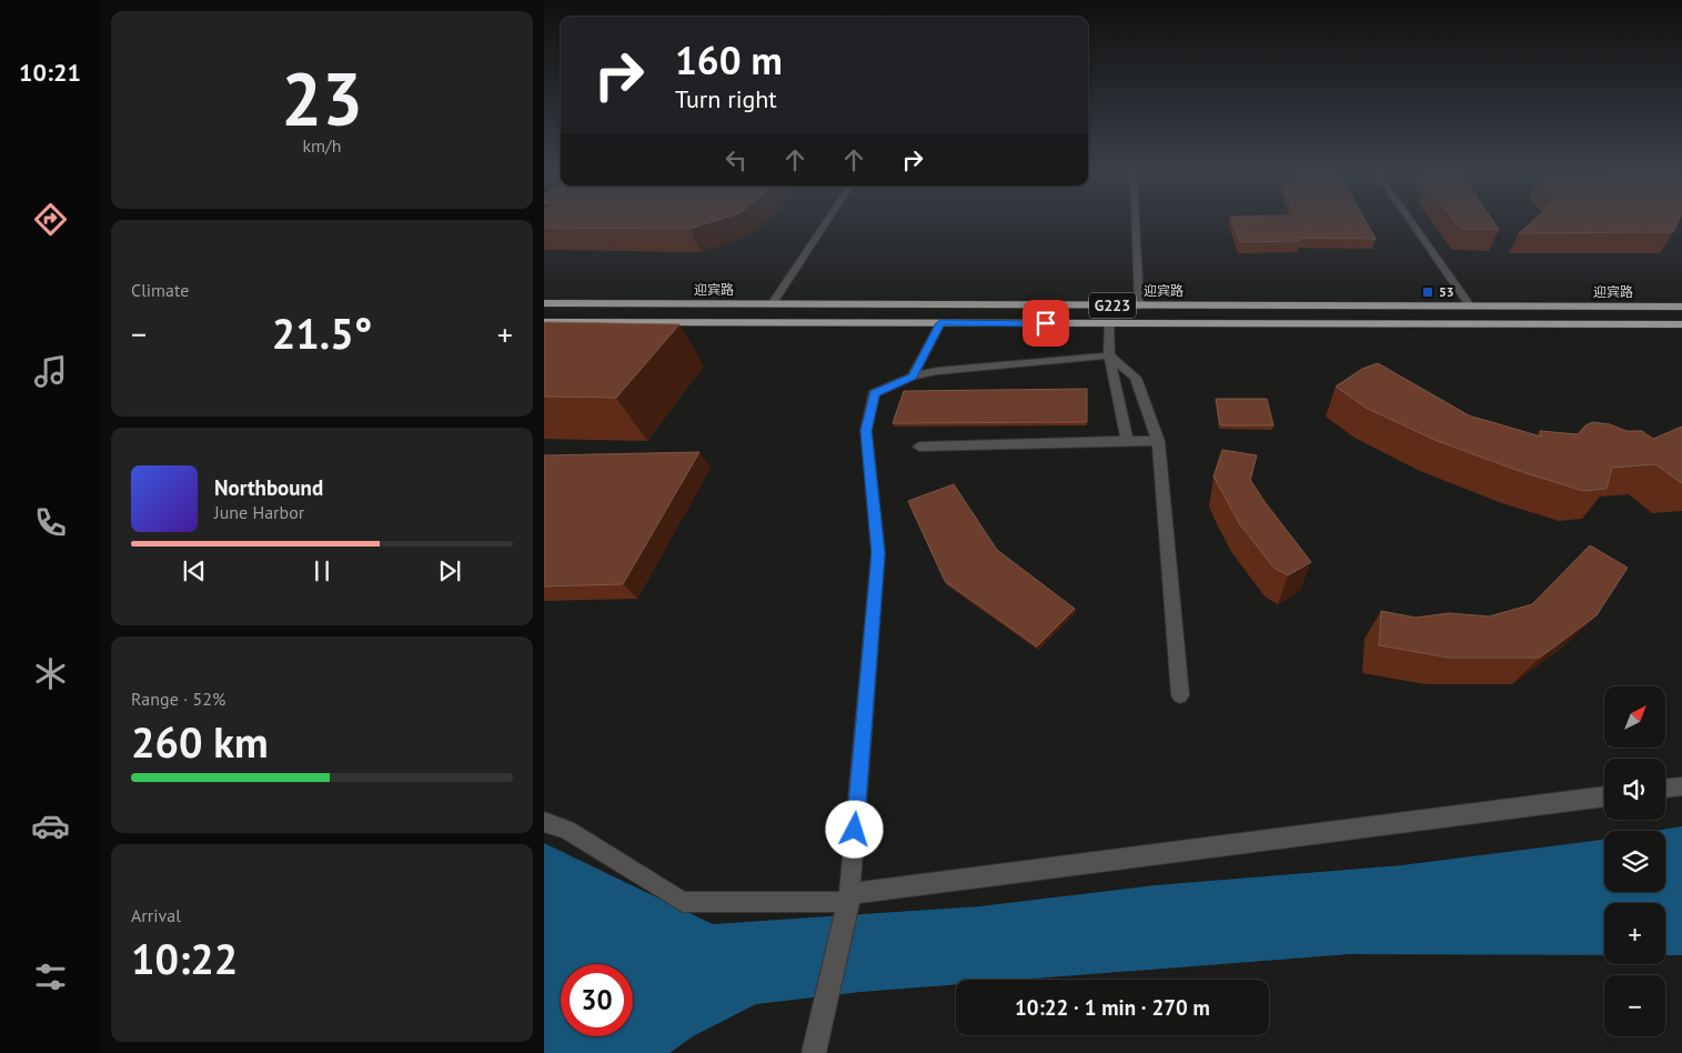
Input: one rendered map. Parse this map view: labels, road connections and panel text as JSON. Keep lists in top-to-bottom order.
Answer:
{
  "streets": {
    "highway": ["迎宾路", "G223"]
  },
  "places": {
    "transit": ["53"]
  },
  "north": "top right",
  "page": {
    "tabs": "10:21",
    "tile": [
      ["23", "km/h"],
      "Climate",
      ["Range · 52%", "260 km"],
      ["Arrival", "10:22"]
    ],
    "turn": ["160 m", "Turn right"],
    "heat": ["−", "21.5°", "+"],
    "song": ["Northbound", "June Harbor"],
    "map_buttons": ["+", "−"],
    "limit": "30",
    "trip": "10:22 · 1 min · 270 m"
  }
}
